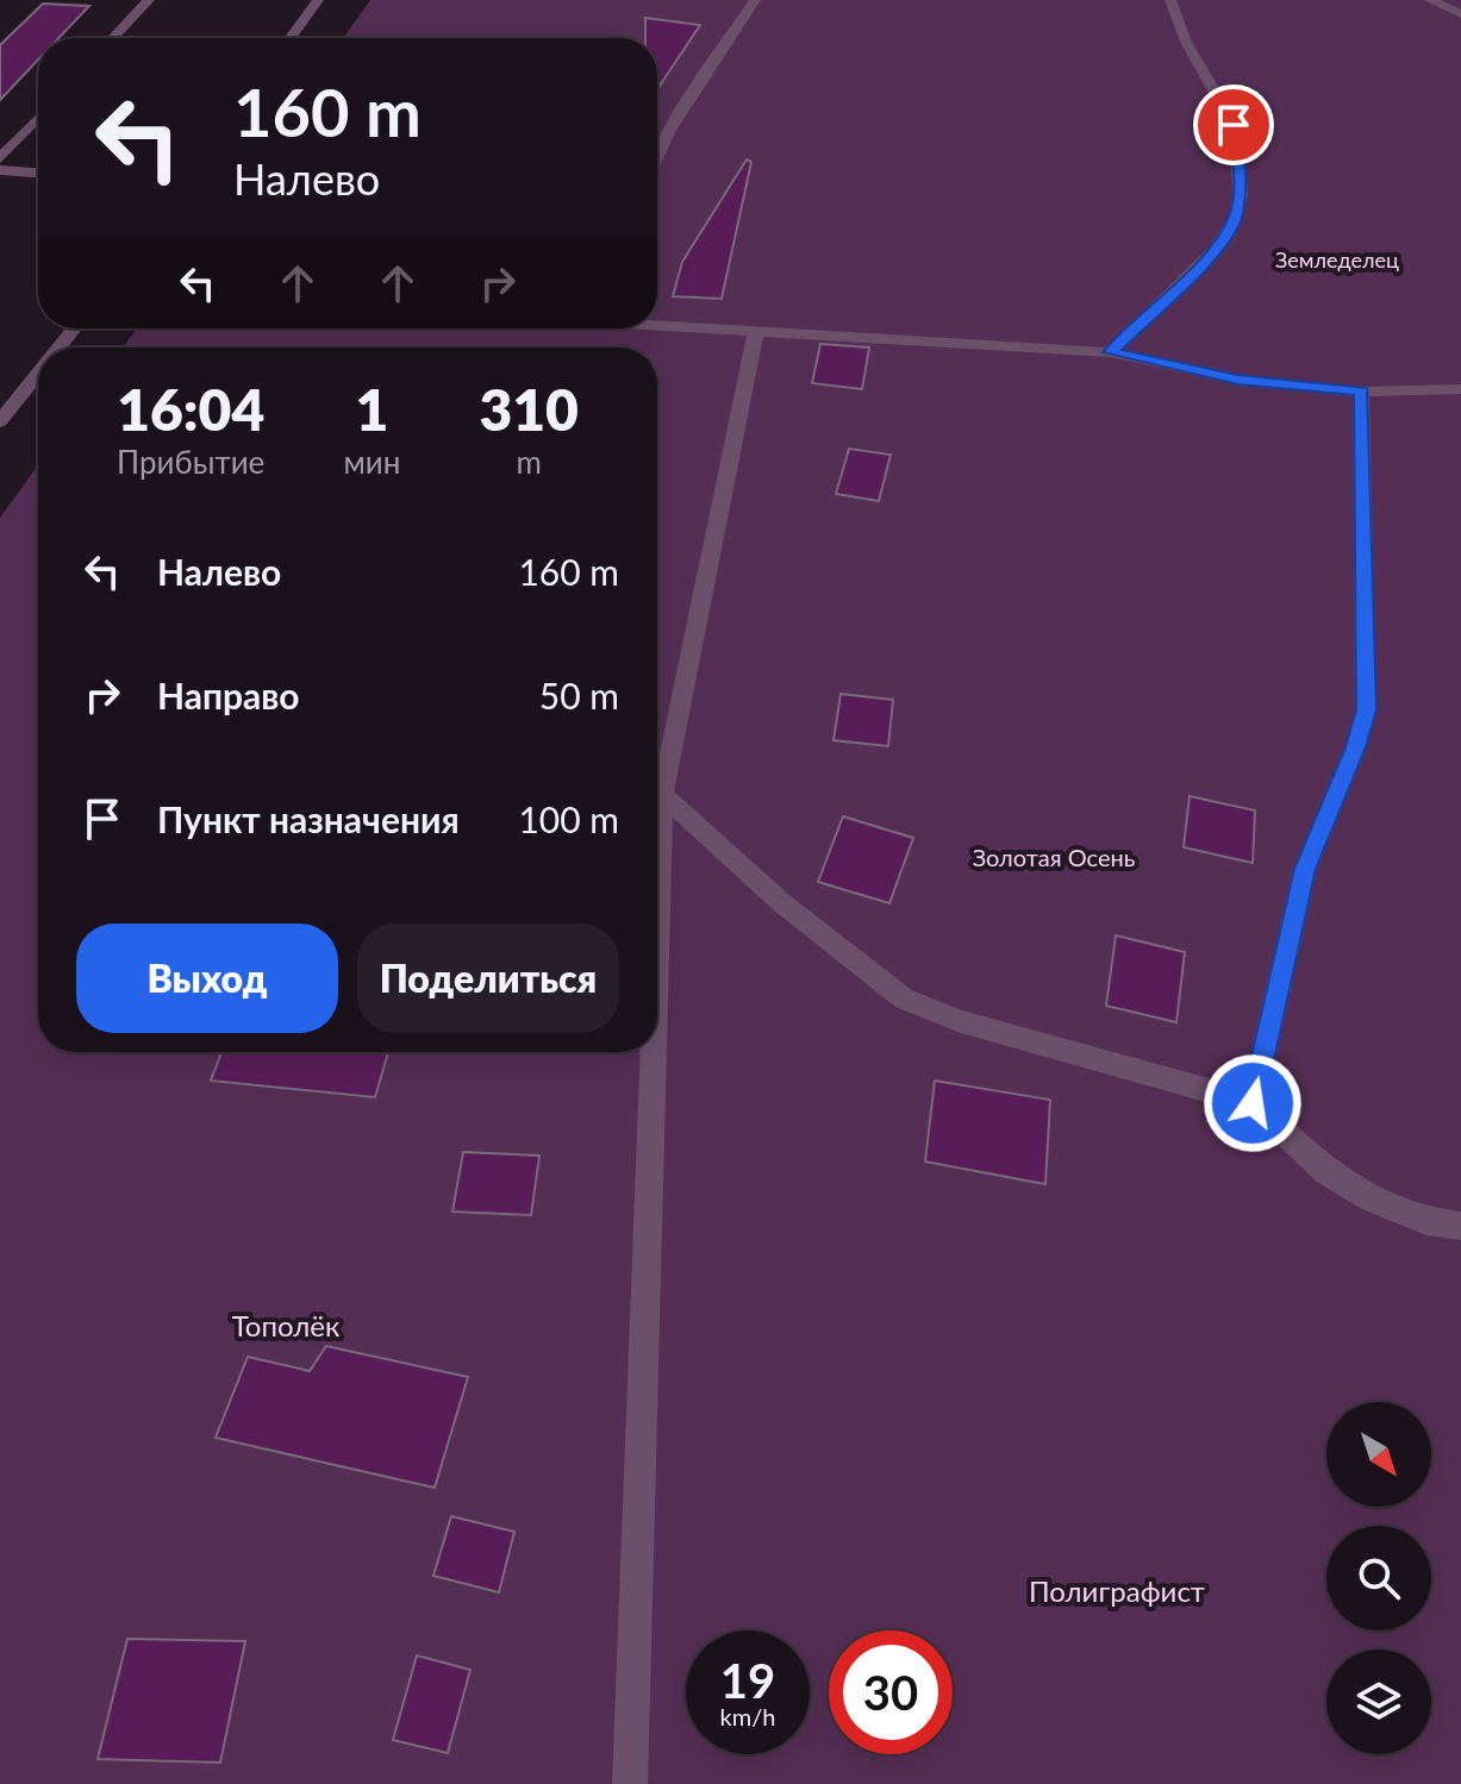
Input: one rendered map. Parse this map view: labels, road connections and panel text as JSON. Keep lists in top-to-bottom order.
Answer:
{
  "parks": [
    "Земледелец",
    "Золотая Осень",
    "Тополёк",
    "Полиграфист"
  ],
  "north": "bottom right",
  "page": {
    "turn": ["160 m", "Налево"],
    "eta": [
      "16:04",
      "Прибытие",
      "1",
      "мин",
      "310",
      "m"
    ],
    "list": [
      {
        "name": "Налево",
        "value": "160 m"
      },
      {
        "name": "Направо",
        "value": "50 m"
      },
      {
        "name": "Пункт назначения",
        "value": "100 m"
      }
    ],
    "buttons": ["Выход", "Поделиться"],
    "speed": "19 km/h",
    "limit": "30"
  }
}
